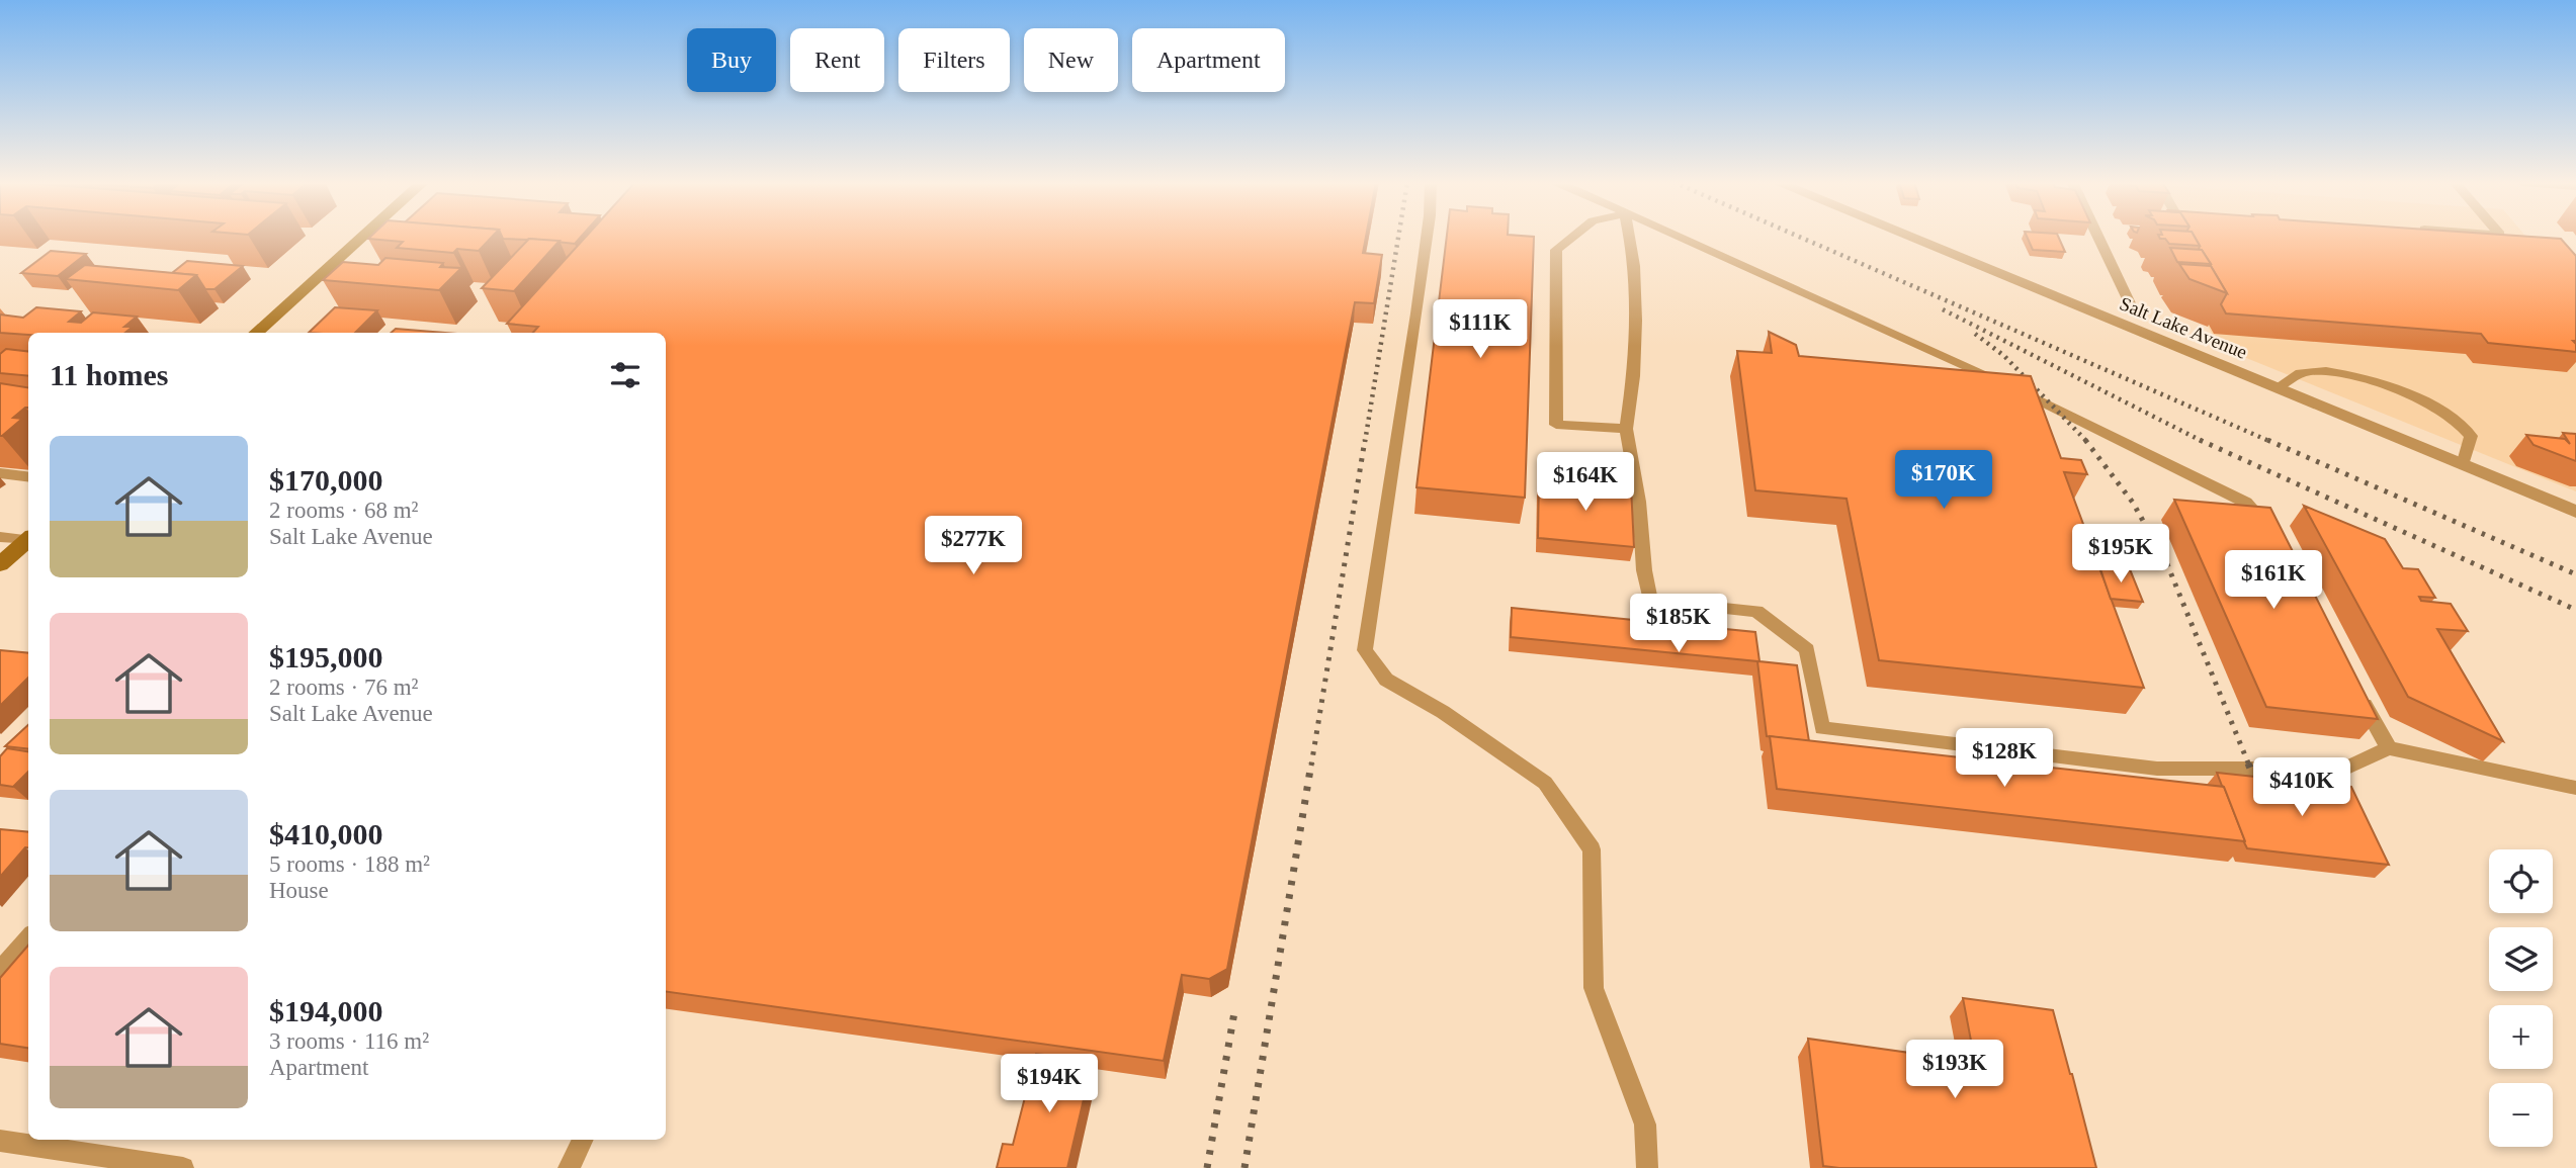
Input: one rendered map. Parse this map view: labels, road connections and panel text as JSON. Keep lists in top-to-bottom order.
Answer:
{
  "streets": {
    "street": ["Salt Lake Avenue"]
  },
  "page": {
    "chip": [
      "Buy",
      "Rent",
      "Filters",
      "New",
      "Apartment"
    ],
    "price": [
      "$111K",
      "$170K",
      "$164K",
      "$277K",
      "$195K",
      "$161K",
      "$185K",
      "$128K",
      "$410K",
      "$193K",
      "$194K"
    ],
    "heading": "11 homes",
    "list": [
      {
        "name": "$170,000",
        "note": "2 rooms · 68 m² · Salt Lake Avenue"
      },
      {
        "name": "$195,000",
        "note": "2 rooms · 76 m² · Salt Lake Avenue"
      },
      {
        "name": "$410,000",
        "note": "5 rooms · 188 m² · House"
      },
      {
        "name": "$194,000",
        "note": "3 rooms · 116 m² · Apartment"
      }
    ],
    "map_buttons": ["+", "−"]
  }
}
